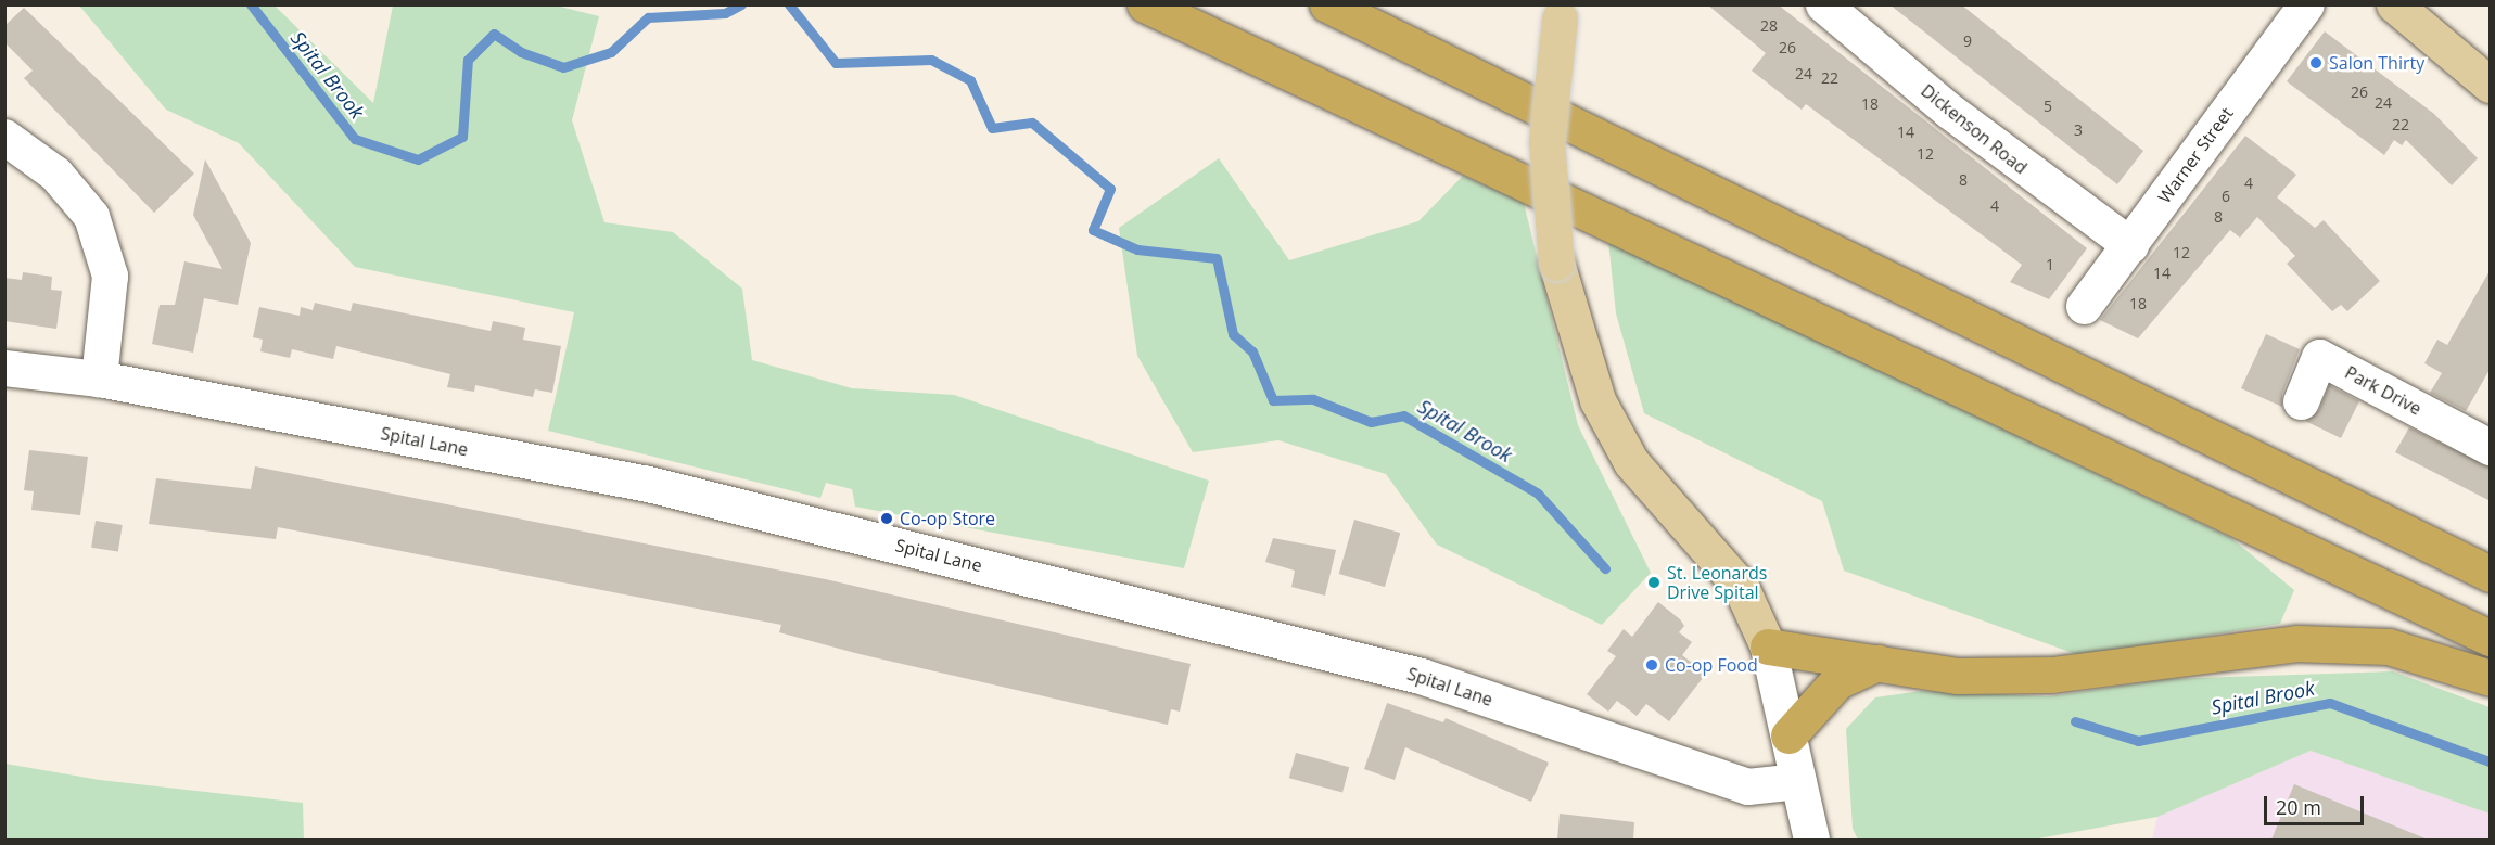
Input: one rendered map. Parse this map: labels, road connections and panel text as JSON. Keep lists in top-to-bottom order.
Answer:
{
  "streets": {
    "street": [
      "Dickenson Road",
      "Warner Street",
      "Park Drive",
      "Spital Lane"
    ]
  },
  "crossings": [
    ["Dickenson Road", "Warner Street"]
  ],
  "water": ["Spital Brook"],
  "places": [
    "Salon Thirty",
    "Co-op Store",
    "St. Leonards Drive Spital",
    "Co-op Food"
  ],
  "house_numbers": [
    "28",
    "9",
    "26",
    "24",
    "22",
    "26",
    "24",
    "18",
    "5",
    "22",
    "3",
    "14",
    "12",
    "8",
    "4",
    "6",
    "4",
    "8",
    "12",
    "1",
    "14",
    "18"
  ],
  "scale_bar": "20 m"
}
